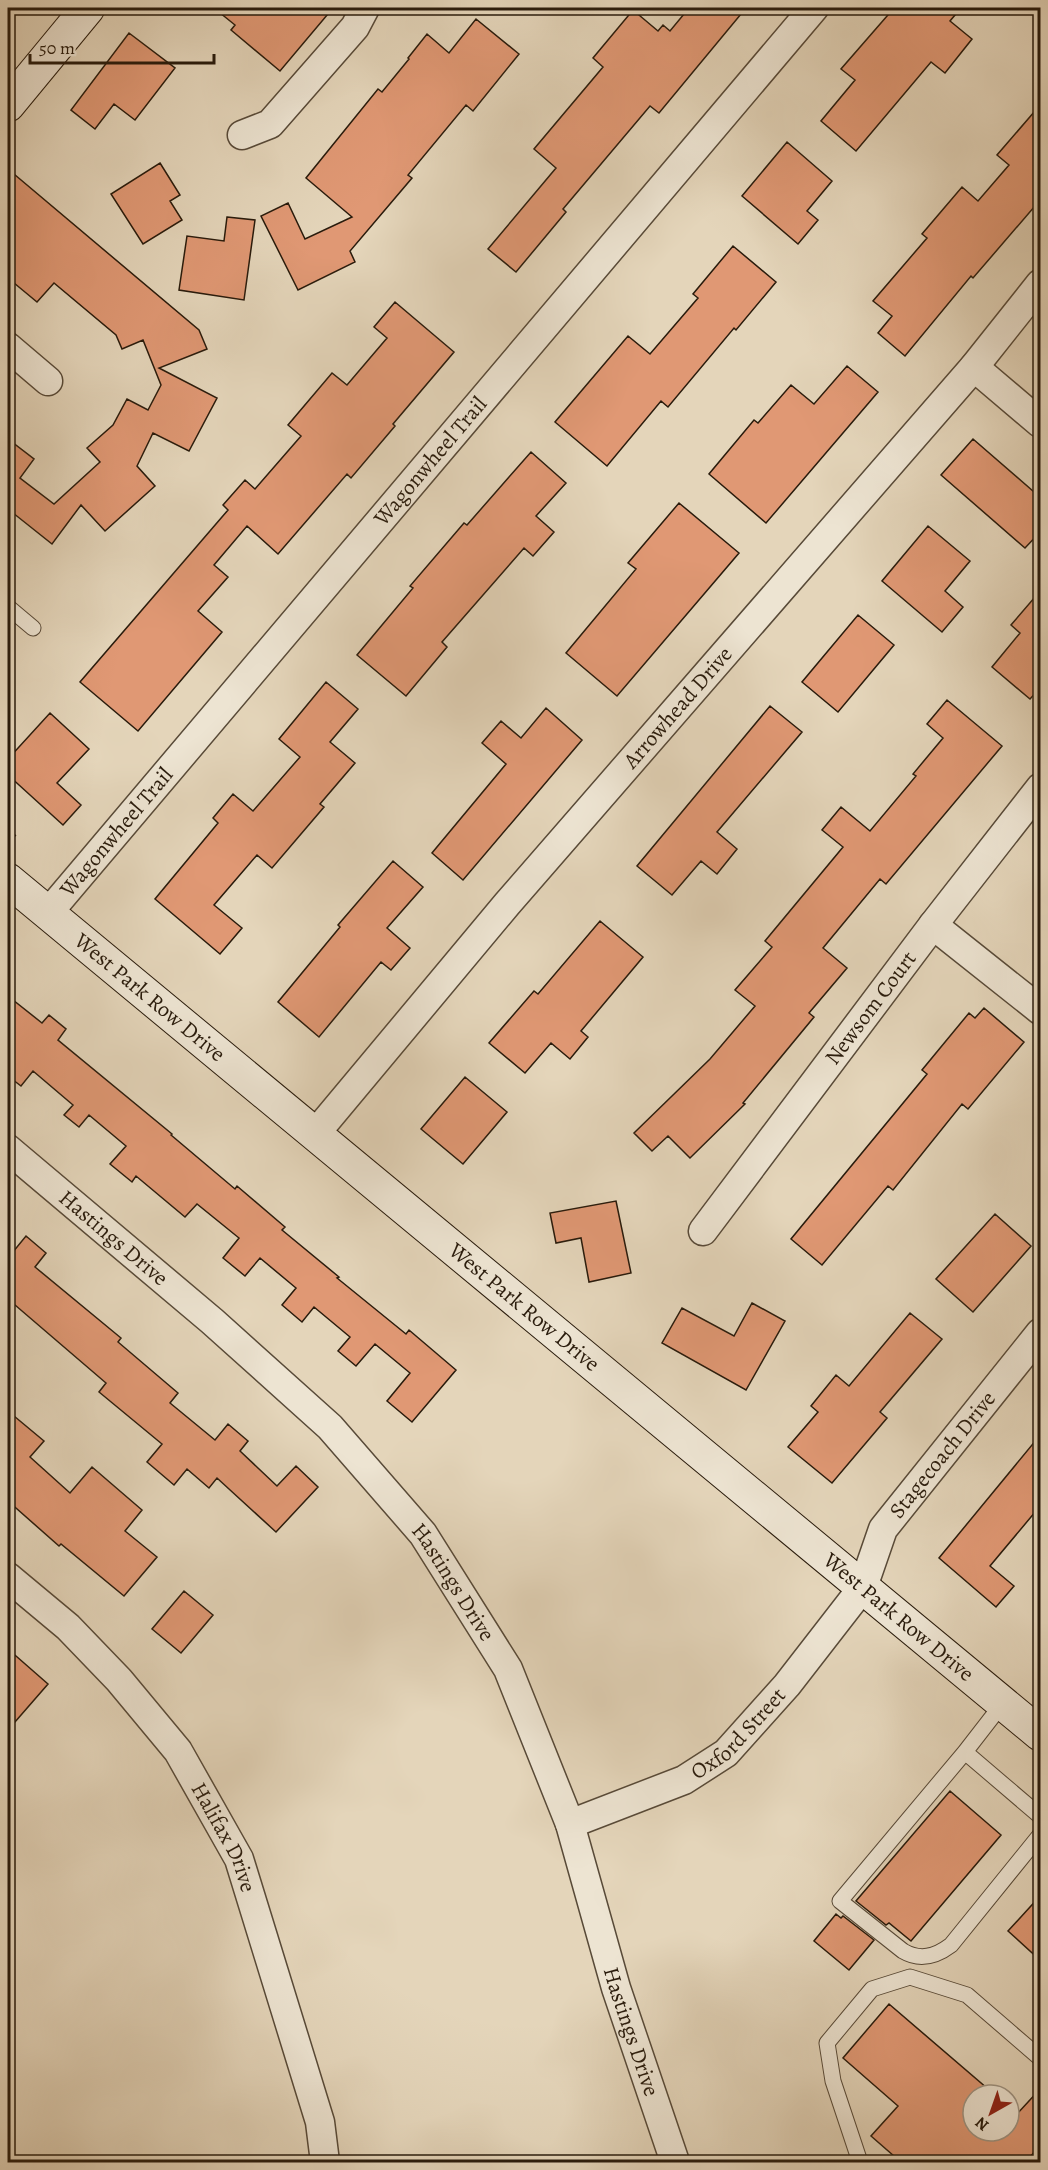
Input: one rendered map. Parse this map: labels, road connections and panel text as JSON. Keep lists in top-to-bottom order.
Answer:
{
  "streets": {
    "main road": ["West Park Row Drive"],
    "street": [
      "Wagonwheel Trail",
      "Arrowhead Drive",
      "Newsom Court",
      "Hastings Drive",
      "Stagecoach Drive",
      "Oxford Street",
      "Halifax Drive"
    ]
  },
  "crossings": [
    ["Wagonwheel Trail", "West Park Row Drive"],
    ["Arrowhead Drive", "West Park Row Drive"],
    ["West Park Row Drive", "Stagecoach Drive"],
    ["West Park Row Drive", "Oxford Street"],
    ["Hastings Drive", "Oxford Street"],
    ["Stagecoach Drive", "Oxford Street"]
  ],
  "scale_bar": "50 m",
  "north": "bottom left"
}
